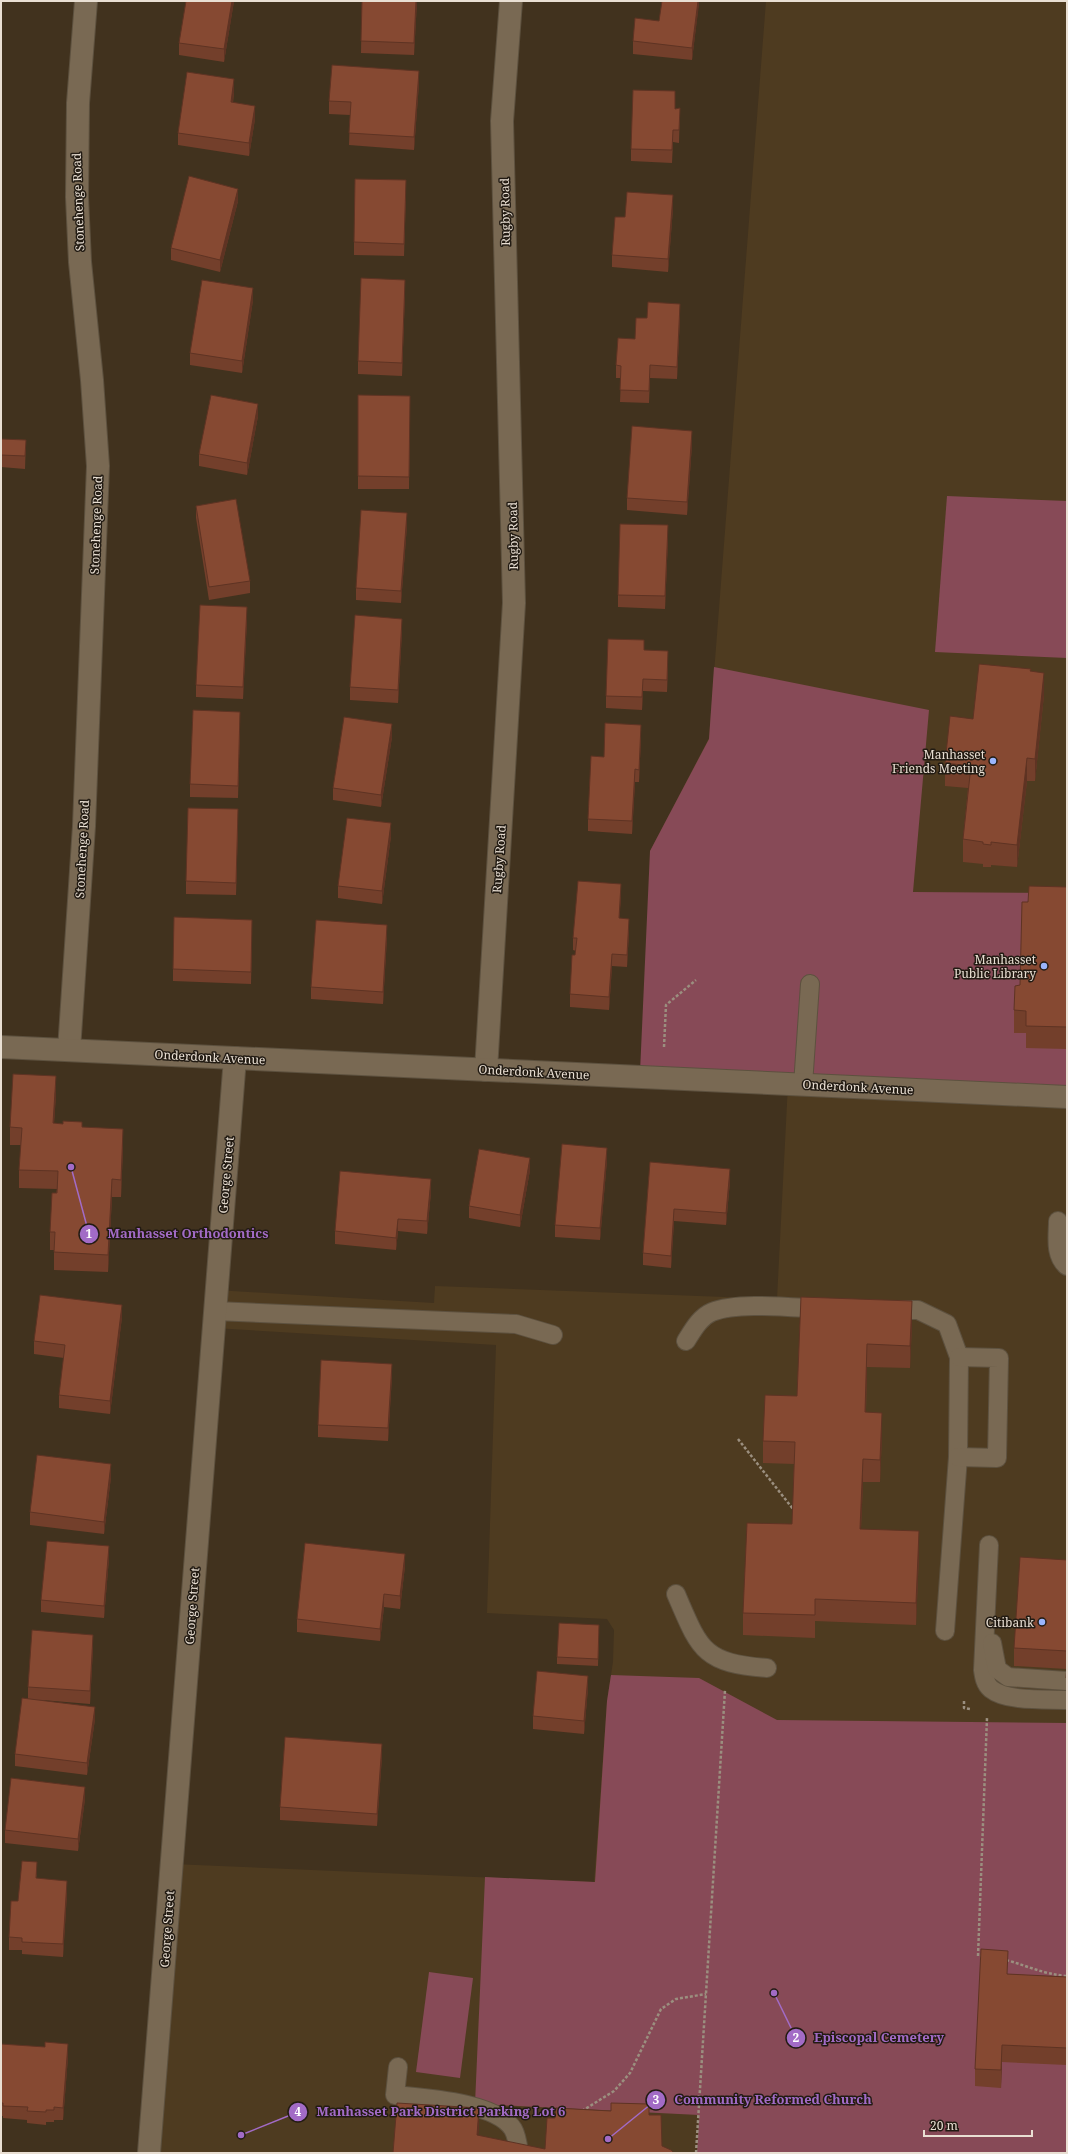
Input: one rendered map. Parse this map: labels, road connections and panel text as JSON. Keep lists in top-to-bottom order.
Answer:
{
  "streets": {
    "street": [
      "Stonehenge Road",
      "Rugby Road",
      "Onderdonk Avenue",
      "George Street"
    ]
  },
  "crossings": [
    ["Stonehenge Road", "Onderdonk Avenue"],
    ["Rugby Road", "Onderdonk Avenue"],
    ["Onderdonk Avenue", "George Street"]
  ],
  "places": [
    "Manhasset Friends Meeting",
    "Manhasset Public Library",
    "Manhasset Orthodontics",
    "Citibank",
    "Episcopal Cemetery",
    "Manhasset Park District Parking Lot 6",
    "Community Reformed Church"
  ],
  "scale_bar": "20 m"
}
